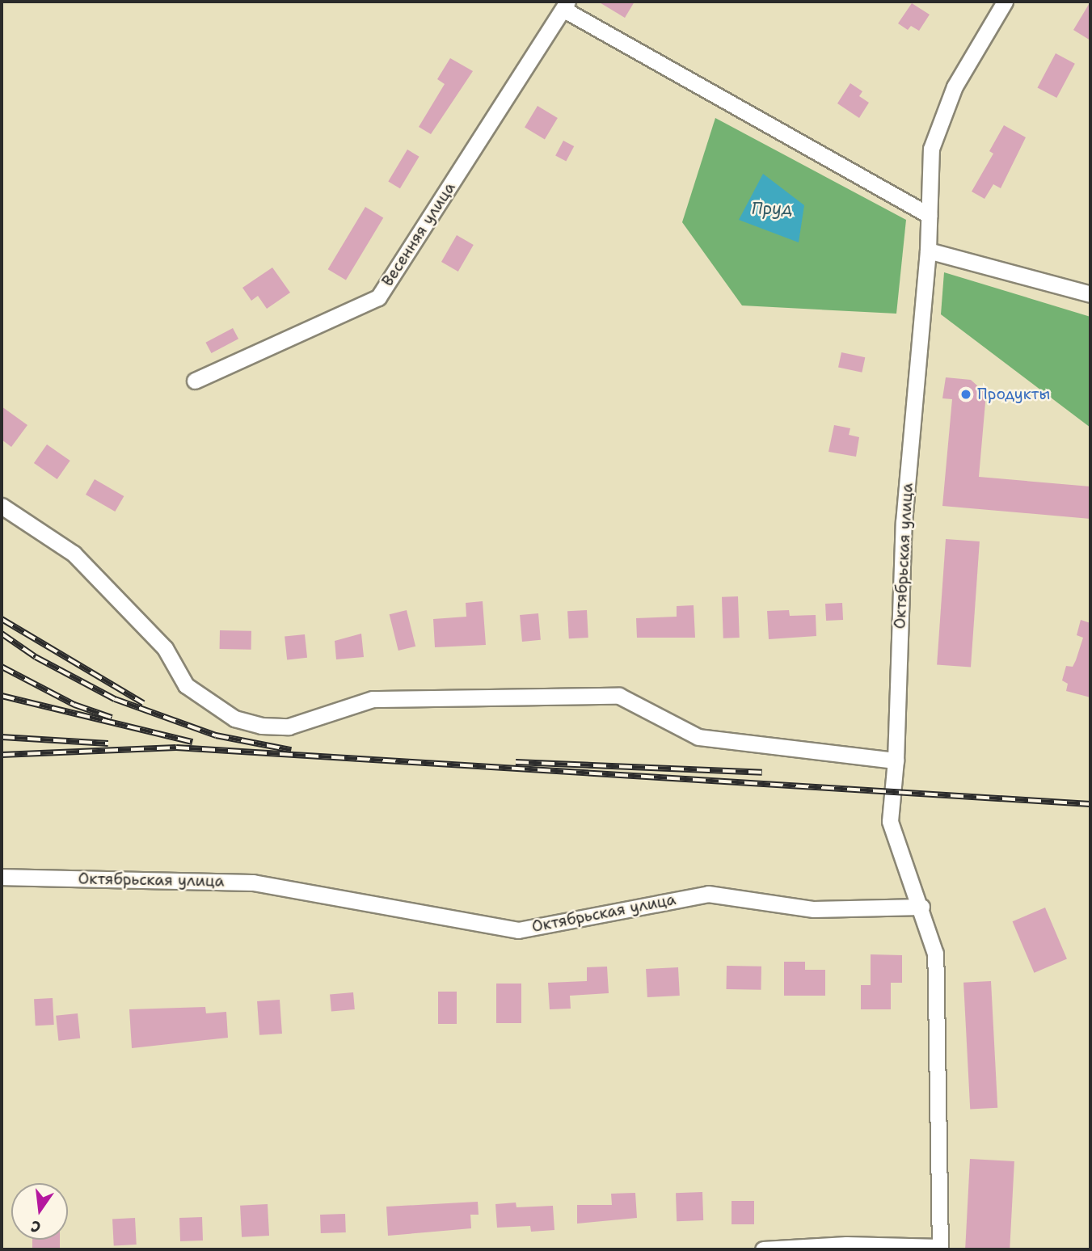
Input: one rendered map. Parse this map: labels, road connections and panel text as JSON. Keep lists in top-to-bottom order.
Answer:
{
  "streets": {
    "street": ["Весенняя улица", "Октябрьская улица"]
  },
  "water": ["Пруд"],
  "places": ["Продукты"],
  "north": "bottom"
}
